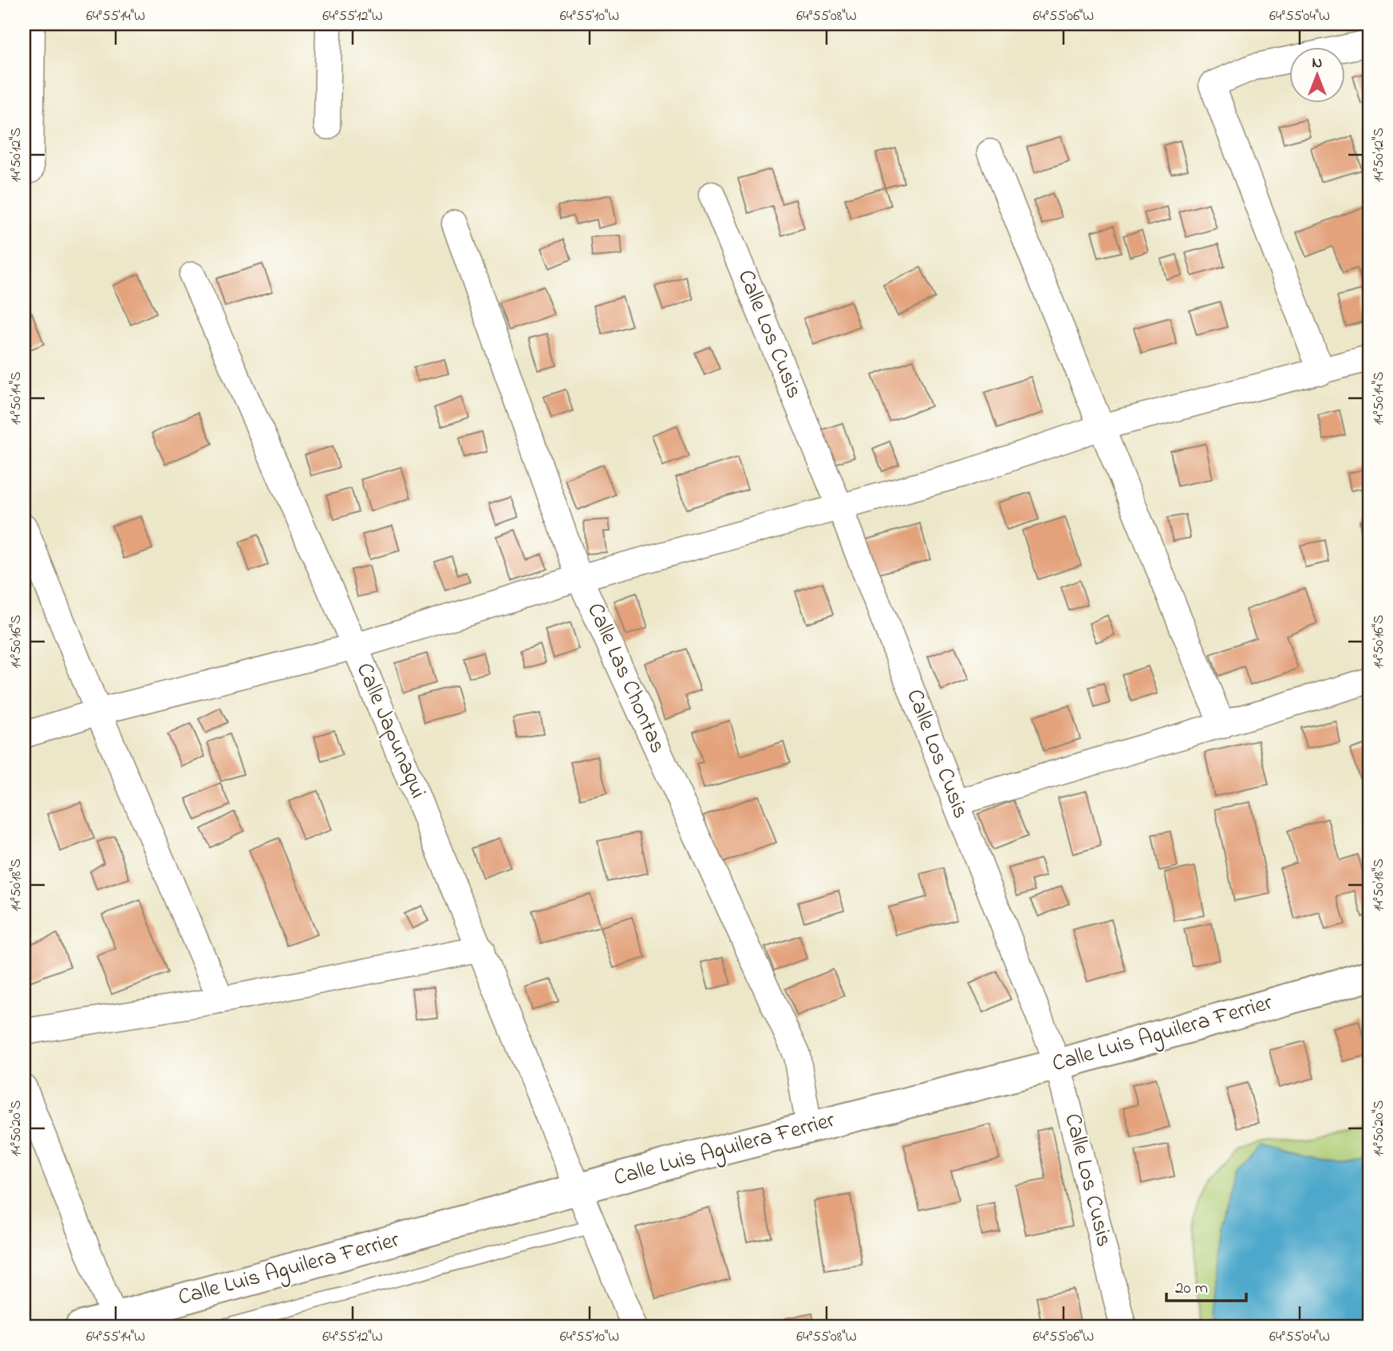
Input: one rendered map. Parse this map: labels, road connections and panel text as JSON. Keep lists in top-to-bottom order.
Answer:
{
  "streets": {
    "street": [
      "Calle Los Cusis",
      "Calle Las Chontas",
      "Calle Japunaqui",
      "Calle Luis Aguilera Ferrier"
    ]
  },
  "crossings": [
    ["Calle Los Cusis", "Calle Luis Aguilera Ferrier"],
    ["Calle Las Chontas", "Calle Luis Aguilera Ferrier"],
    ["Calle Japunaqui", "Calle Luis Aguilera Ferrier"]
  ],
  "scale_bar": "20 m",
  "north": "top",
  "coordinates": [
    "64°55'14\"W",
    "64°55'12\"W",
    "64°55'10\"W",
    "64°55'08\"W",
    "64°55'06\"W",
    "64°55'04\"W",
    "14°50'12\"S",
    "14°50'14\"S",
    "14°50'16\"S",
    "14°50'18\"S",
    "14°50'20\"S"
  ]
}
